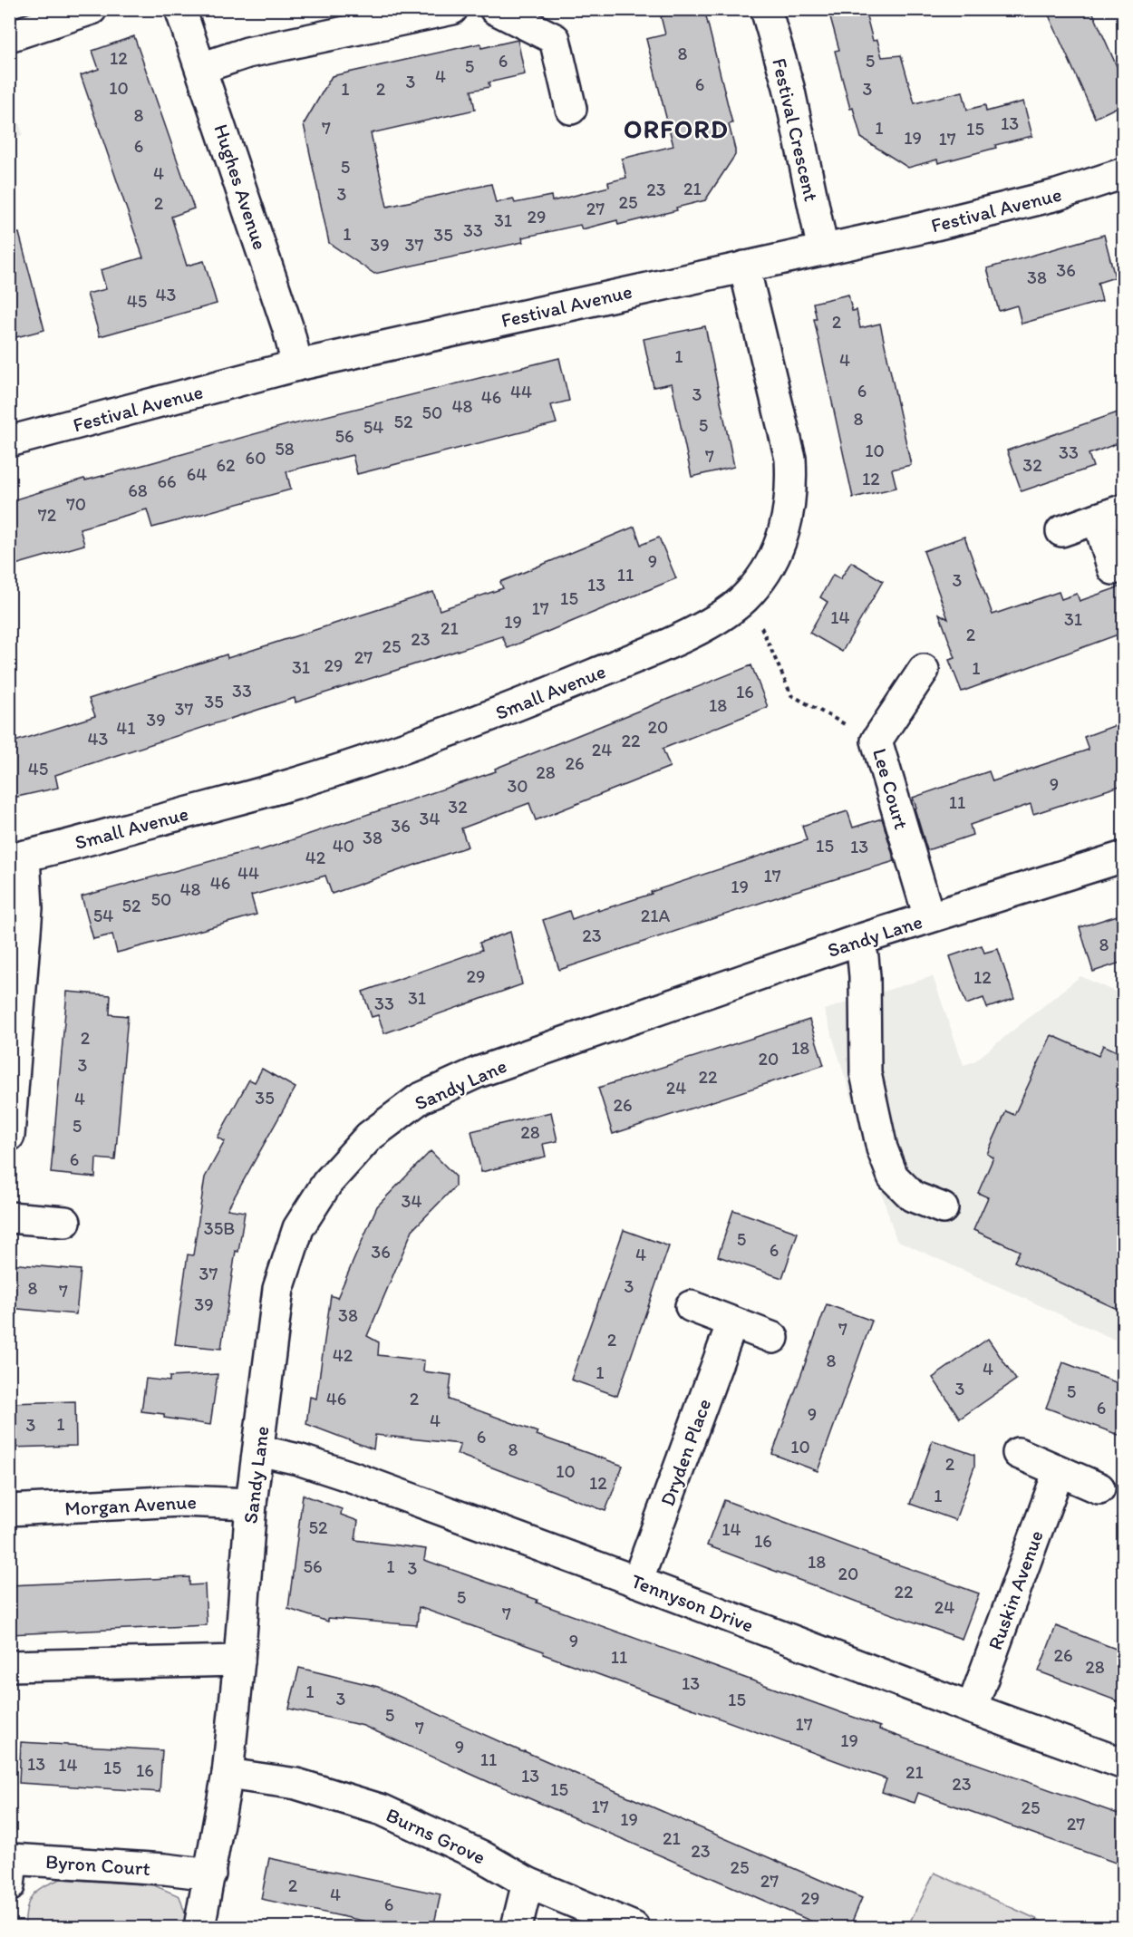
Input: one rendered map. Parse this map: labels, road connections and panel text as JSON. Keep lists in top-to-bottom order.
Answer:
{
  "streets": {
    "street": [
      "Festival Crescent",
      "Hughes Avenue",
      "Festival Avenue",
      "Small Avenue",
      "Lee Court",
      "Sandy Lane",
      "Dryden Place",
      "Morgan Avenue",
      "Ruskin Avenue",
      "Tennyson Drive",
      "Burns Grove",
      "Byron Court"
    ]
  },
  "crossings": [
    ["Festival Crescent", "Festival Avenue"],
    ["Hughes Avenue", "Festival Avenue"],
    ["Festival Avenue", "Small Avenue"],
    ["Lee Court", "Sandy Lane"],
    ["Sandy Lane", "Morgan Avenue"],
    ["Sandy Lane", "Tennyson Drive"],
    ["Sandy Lane", "Burns Grove"],
    ["Sandy Lane", "Byron Court"],
    ["Dryden Place", "Tennyson Drive"],
    ["Ruskin Avenue", "Tennyson Drive"]
  ],
  "districts": ["ORFORD"],
  "house_numbers": [
    "8",
    "12",
    "6",
    "5",
    "5",
    "4",
    "3",
    "6",
    "10",
    "1",
    "2",
    "3",
    "8",
    "13",
    "7",
    "1",
    "15",
    "19",
    "17",
    "6",
    "5",
    "4",
    "21",
    "23",
    "3",
    "25",
    "2",
    "27",
    "29",
    "31",
    "33",
    "1",
    "35",
    "39",
    "37",
    "36",
    "38",
    "43",
    "45",
    "2",
    "1",
    "4",
    "6",
    "44",
    "3",
    "46",
    "48",
    "50",
    "8",
    "52",
    "5",
    "54",
    "56",
    "58",
    "10",
    "33",
    "7",
    "60",
    "62",
    "32",
    "64",
    "12",
    "66",
    "68",
    "70",
    "72",
    "9",
    "11",
    "3",
    "13",
    "15",
    "17",
    "14",
    "31",
    "19",
    "21",
    "2",
    "23",
    "25",
    "27",
    "29",
    "31",
    "1",
    "33",
    "16",
    "35",
    "18",
    "37",
    "39",
    "20",
    "41",
    "43",
    "22",
    "24",
    "26",
    "45",
    "28",
    "9",
    "30",
    "11",
    "32",
    "34",
    "36",
    "38",
    "40",
    "15",
    "13",
    "42",
    "44",
    "17",
    "46",
    "19",
    "48",
    "50",
    "52",
    "54",
    "21A",
    "23",
    "8",
    "29",
    "12",
    "31",
    "33",
    "2",
    "18",
    "20",
    "3",
    "22",
    "24",
    "35",
    "4",
    "26",
    "5",
    "28",
    "6",
    "34",
    "35B",
    "5",
    "6",
    "36",
    "4",
    "37",
    "3",
    "8",
    "7",
    "39",
    "38",
    "7",
    "2",
    "42",
    "8",
    "4",
    "1",
    "3",
    "5",
    "46",
    "2",
    "6",
    "9",
    "4",
    "1",
    "3",
    "6",
    "10",
    "8",
    "2",
    "10",
    "12",
    "1",
    "52",
    "14",
    "16",
    "18",
    "56",
    "1",
    "3",
    "20",
    "22",
    "5",
    "24",
    "7",
    "9",
    "26",
    "11",
    "28",
    "13",
    "1",
    "3",
    "15",
    "5",
    "17",
    "7",
    "19",
    "9",
    "11",
    "13",
    "14",
    "15",
    "16",
    "21",
    "13",
    "23",
    "15",
    "17",
    "25",
    "19",
    "27",
    "21",
    "23",
    "25",
    "27",
    "2",
    "4",
    "29",
    "6"
  ]
}
